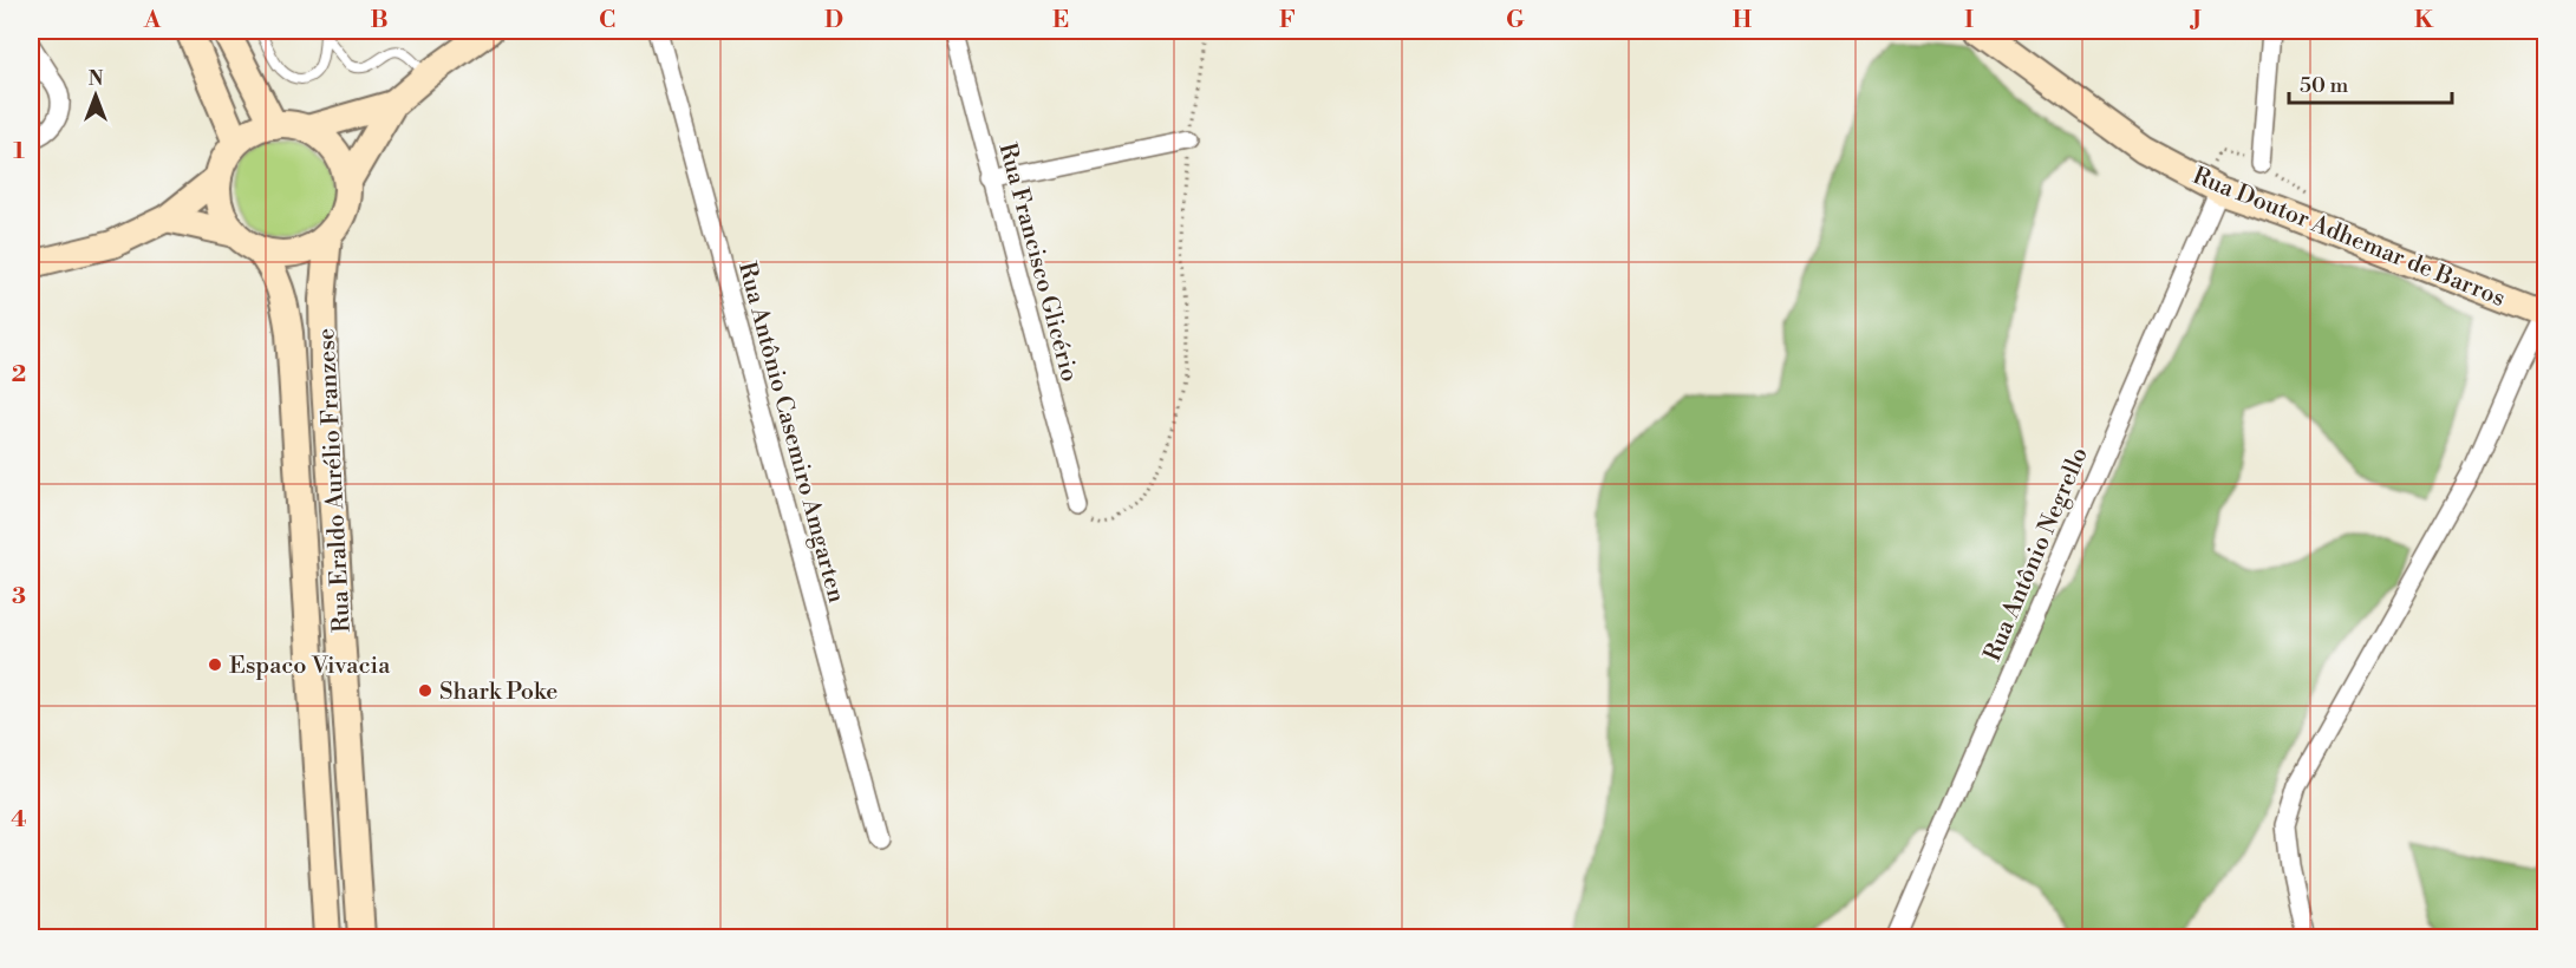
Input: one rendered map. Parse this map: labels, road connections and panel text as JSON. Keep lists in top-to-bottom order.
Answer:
{
  "streets": {
    "main road": ["Rua Doutor Adhemar de Barros", "Rua Eraldo Aurélio Franzese"],
    "street": ["Rua Francisco Glicério", "Rua Antônio Casemiro Amgarten", "Rua Antônio Negrello"]
  },
  "crossings": [
    ["Rua Doutor Adhemar de Barros", "Rua Antônio Negrello"]
  ],
  "places": ["Espaco Vivacia", "Shark Poke"],
  "scale_bar": "50 m",
  "north": "top",
  "grid": {
    "columns": [
      "A",
      "B",
      "C",
      "D",
      "E",
      "F",
      "G",
      "H",
      "I",
      "J",
      "K"
    ],
    "rows": [
      "1",
      "2",
      "3",
      "4"
    ]
  }
}
